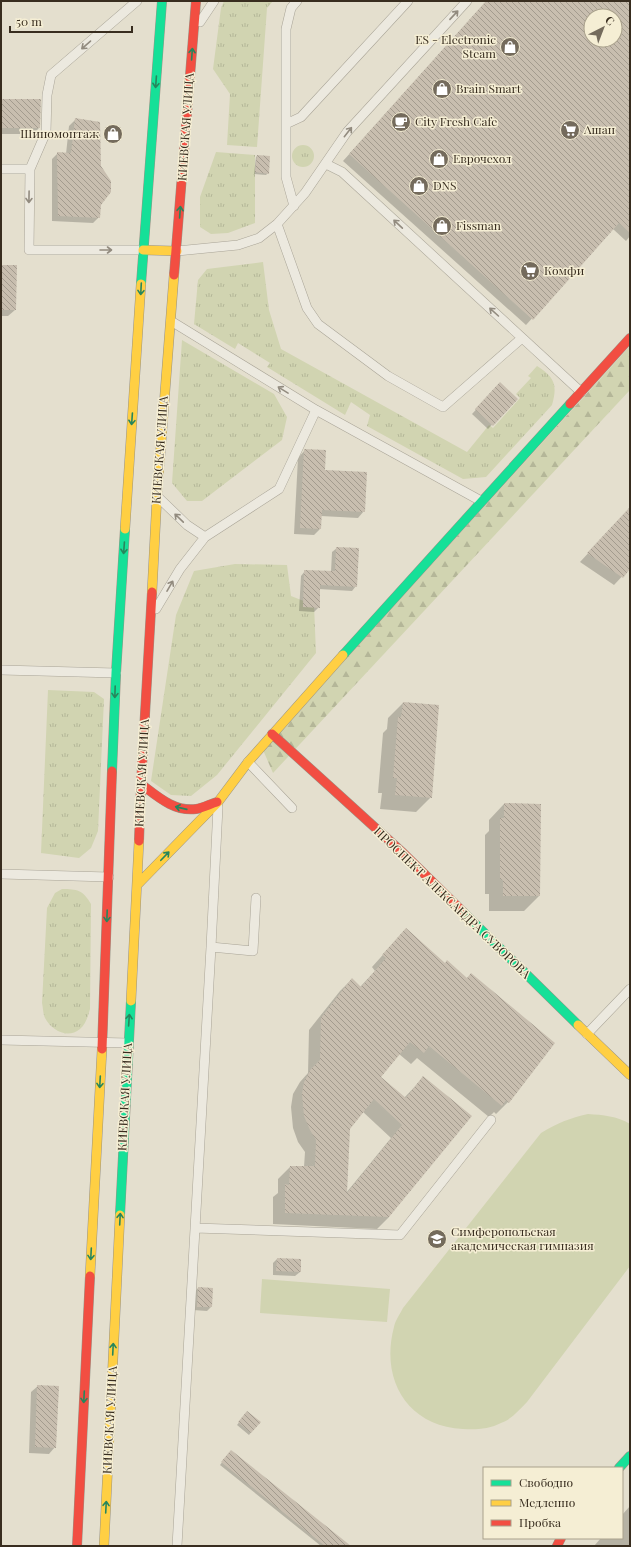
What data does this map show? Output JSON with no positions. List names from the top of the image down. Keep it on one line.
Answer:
{"streets":{"main road":["КИЕВСКАЯ УЛИЦА","ПРОСПЕКТ АЛЕКСАНДРА СУВОРОВА"]},"places":{"shop":["ES - Electronic Steam","Brain Smart","Шиномонтаж","Еврочехол","DNS","Fissman"],"cafe":["City Fresh Cafe"],"supermarket":["Ашан","Комфи"],"school or university":["Симферопольская академическая гимназия"]},"legend":["Свободно","Медленно","Пробка"],"scale_bar":"50 m","north":"top right"}
